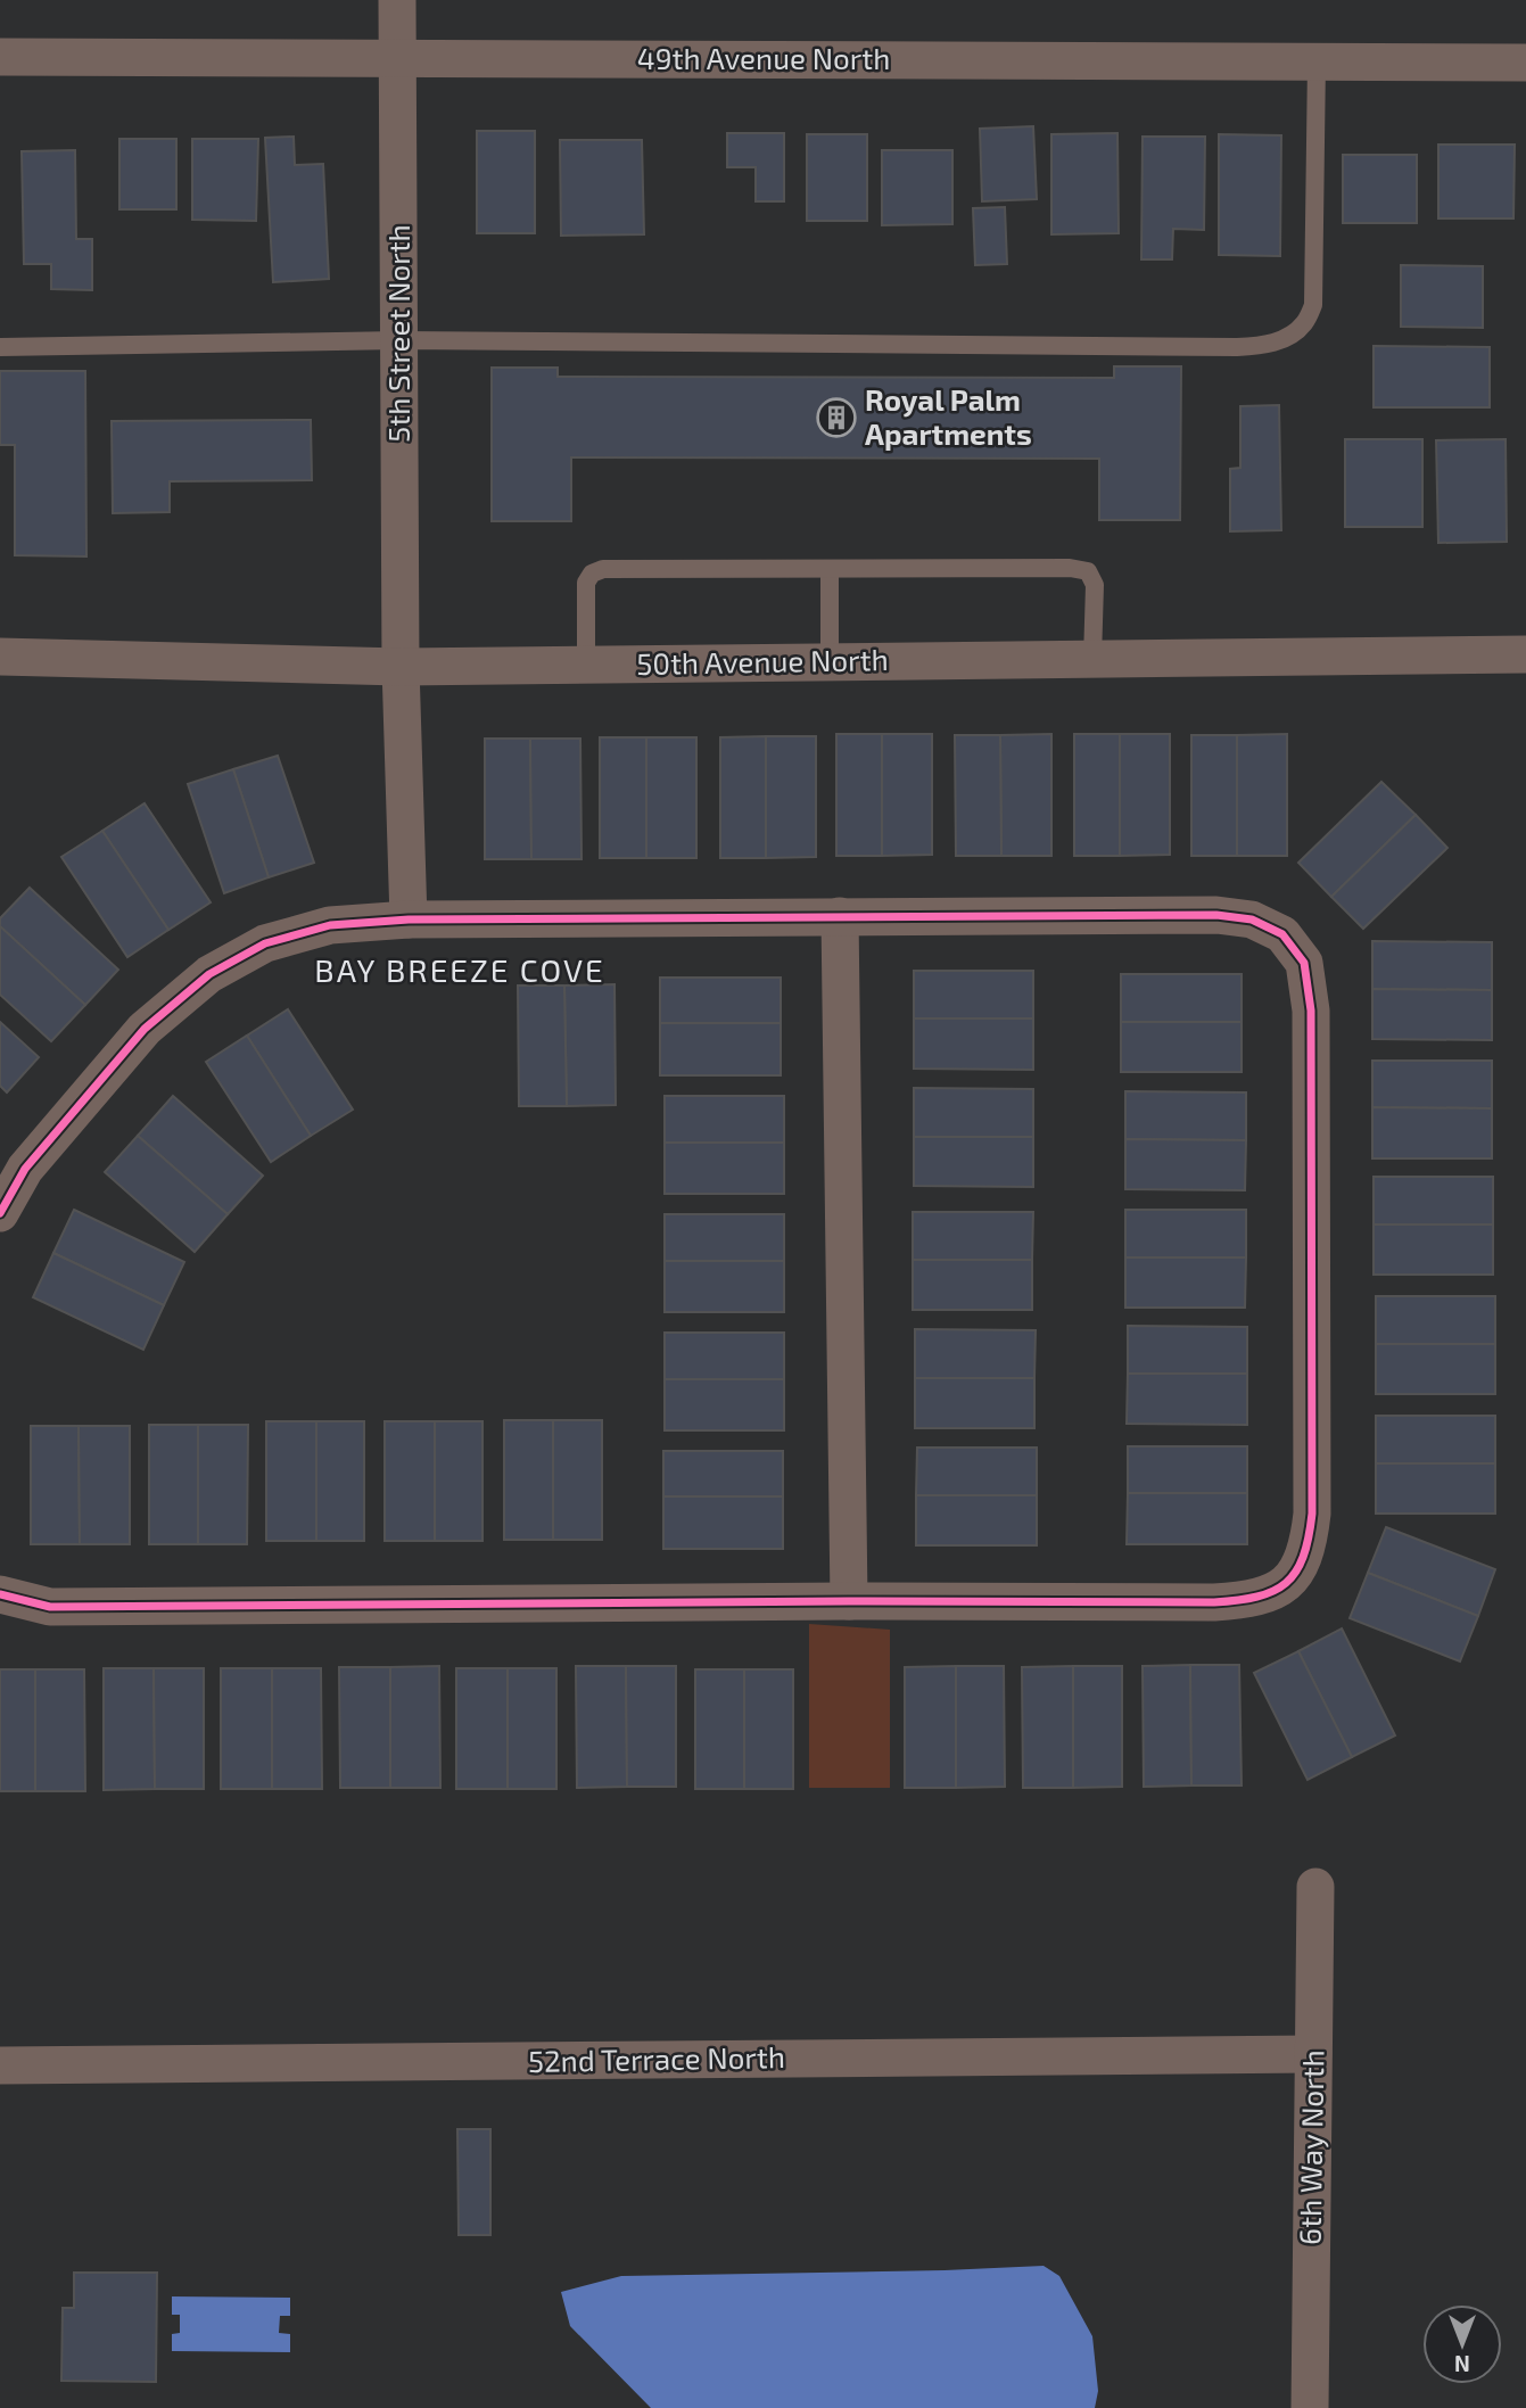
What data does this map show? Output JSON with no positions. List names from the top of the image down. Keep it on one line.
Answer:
{"streets":{"street":["49th Avenue North","5th Street North","50th Avenue North","52nd Terrace North","6th Way North"]},"crossings":[["49th Avenue North","5th Street North"],["5th Street North","50th Avenue North"],["52nd Terrace North","6th Way North"]],"districts":["BAY BREEZE COVE"],"places":{"building":["Royal Palm Apartments"]},"north":"bottom"}
